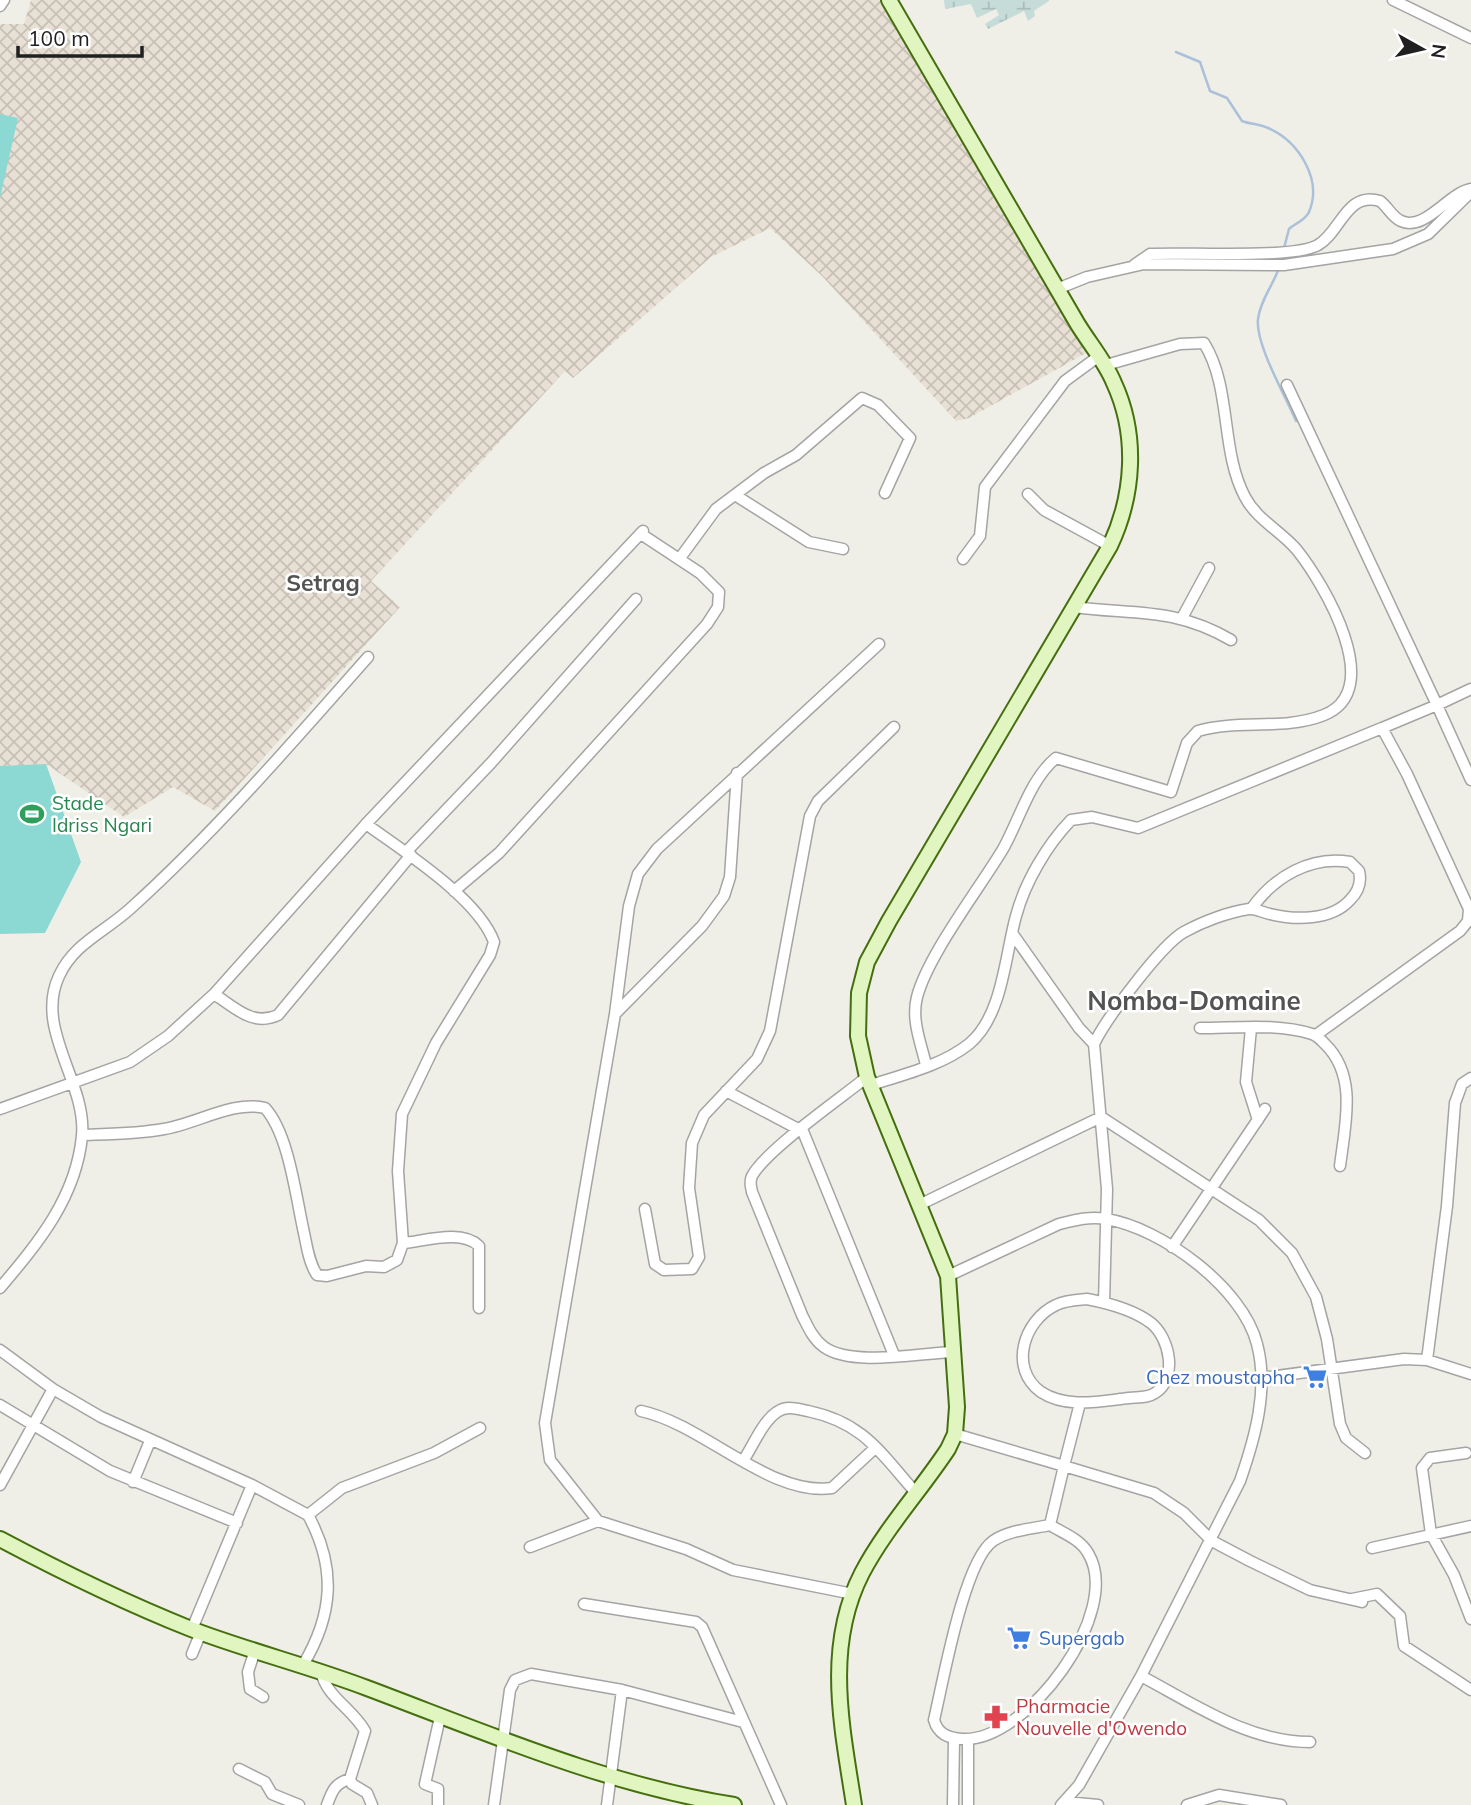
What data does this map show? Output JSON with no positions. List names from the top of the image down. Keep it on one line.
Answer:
{"districts":["Setrag","Nomba-Domaine"],"places":{"sports":["Stade Idriss Ngari"],"supermarket":["Chez moustapha","Supergab"],"pharmacy":["Pharmacie Nouvelle d'Owendo"]},"scale_bar":"100 m","north":"right"}
